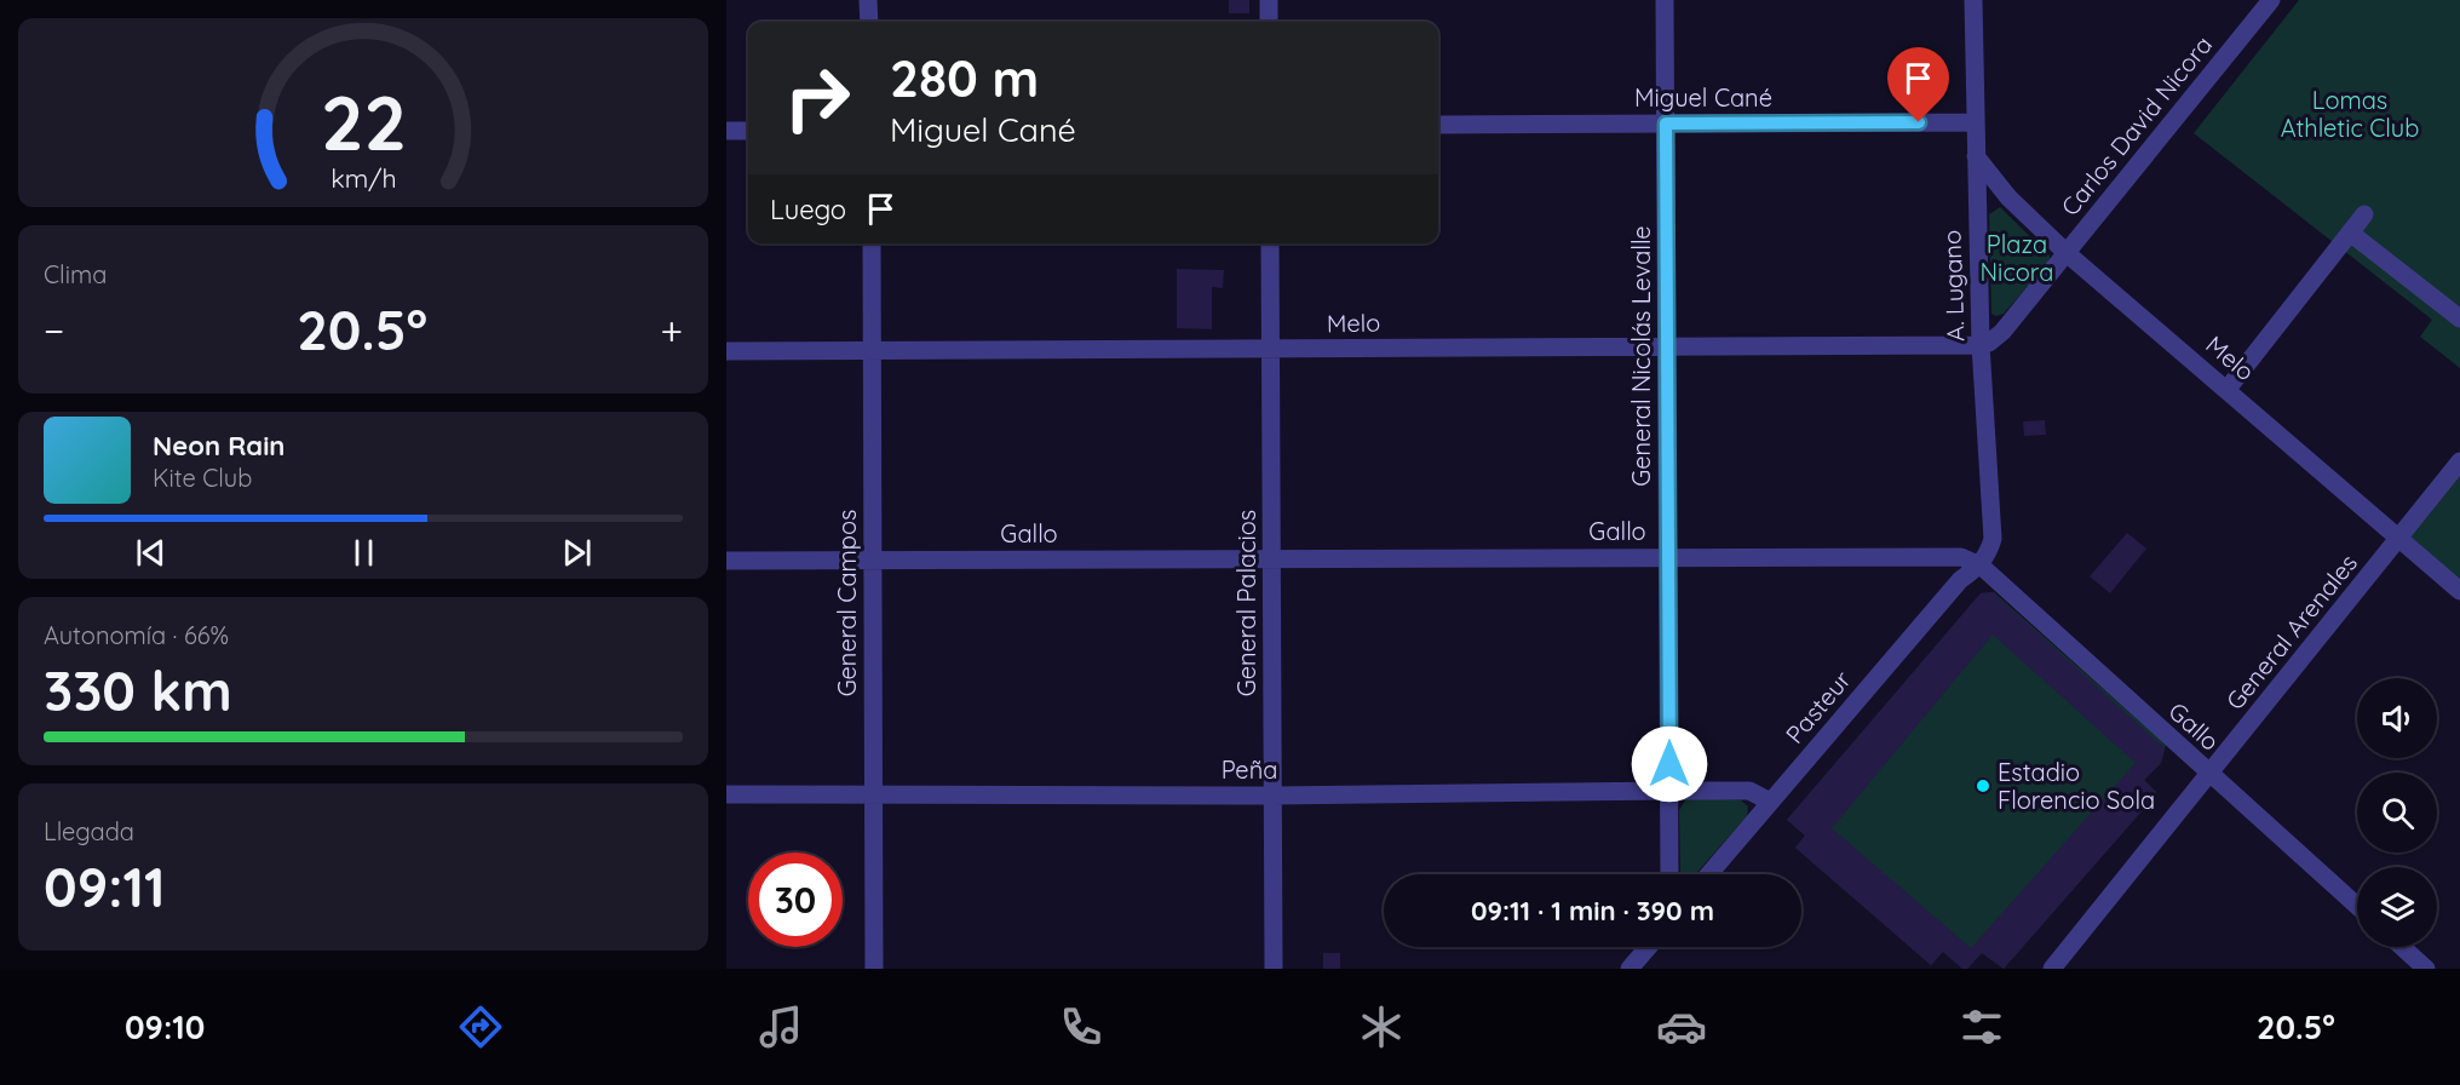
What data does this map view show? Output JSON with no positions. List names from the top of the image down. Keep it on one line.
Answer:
{"streets":{"street":["Miguel Cané","Carlos David Nicora","A. Lugano","Melo","General Nicolás Levalle","Gallo","General Campos","General Palacios","General Arenales","Pasteur","Peña"]},"crossings":[["Miguel Cané","A. Lugano"],["Miguel Cané","General Nicolás Levalle"],["Carlos David Nicora","A. Lugano"],["Carlos David Nicora","Melo"],["A. Lugano","Melo"],["A. Lugano","Gallo"],["A. Lugano","Pasteur"],["Melo","General Nicolás Levalle"],["Melo","General Campos"],["Melo","General Palacios"],["Melo","General Arenales"],["General Nicolás Levalle","Gallo"],["General Nicolás Levalle","Peña"],["Gallo","General Campos"],["Gallo","General Palacios"],["Gallo","General Arenales"],["Gallo","Pasteur"],["General Campos","Peña"],["General Palacios","Peña"],["Pasteur","Peña"]],"parks":["Lomas Athletic Club","Plaza Nicora"],"places":["Estadio Florencio Sola"],"page":{"turn":["280 m","Miguel Cané"],"then":"Luego","tile":["Clima",["Autonomía · 66%","330 km"],["Llegada","09:11"]],"heat":["−","20.5°","+"],"song":["Neon Rain","Kite Club"],"limit":"30","trip":"09:11 · 1 min · 390 m","tabs":["09:10","20.5°"],"gauge":["22","km/h"]}}
